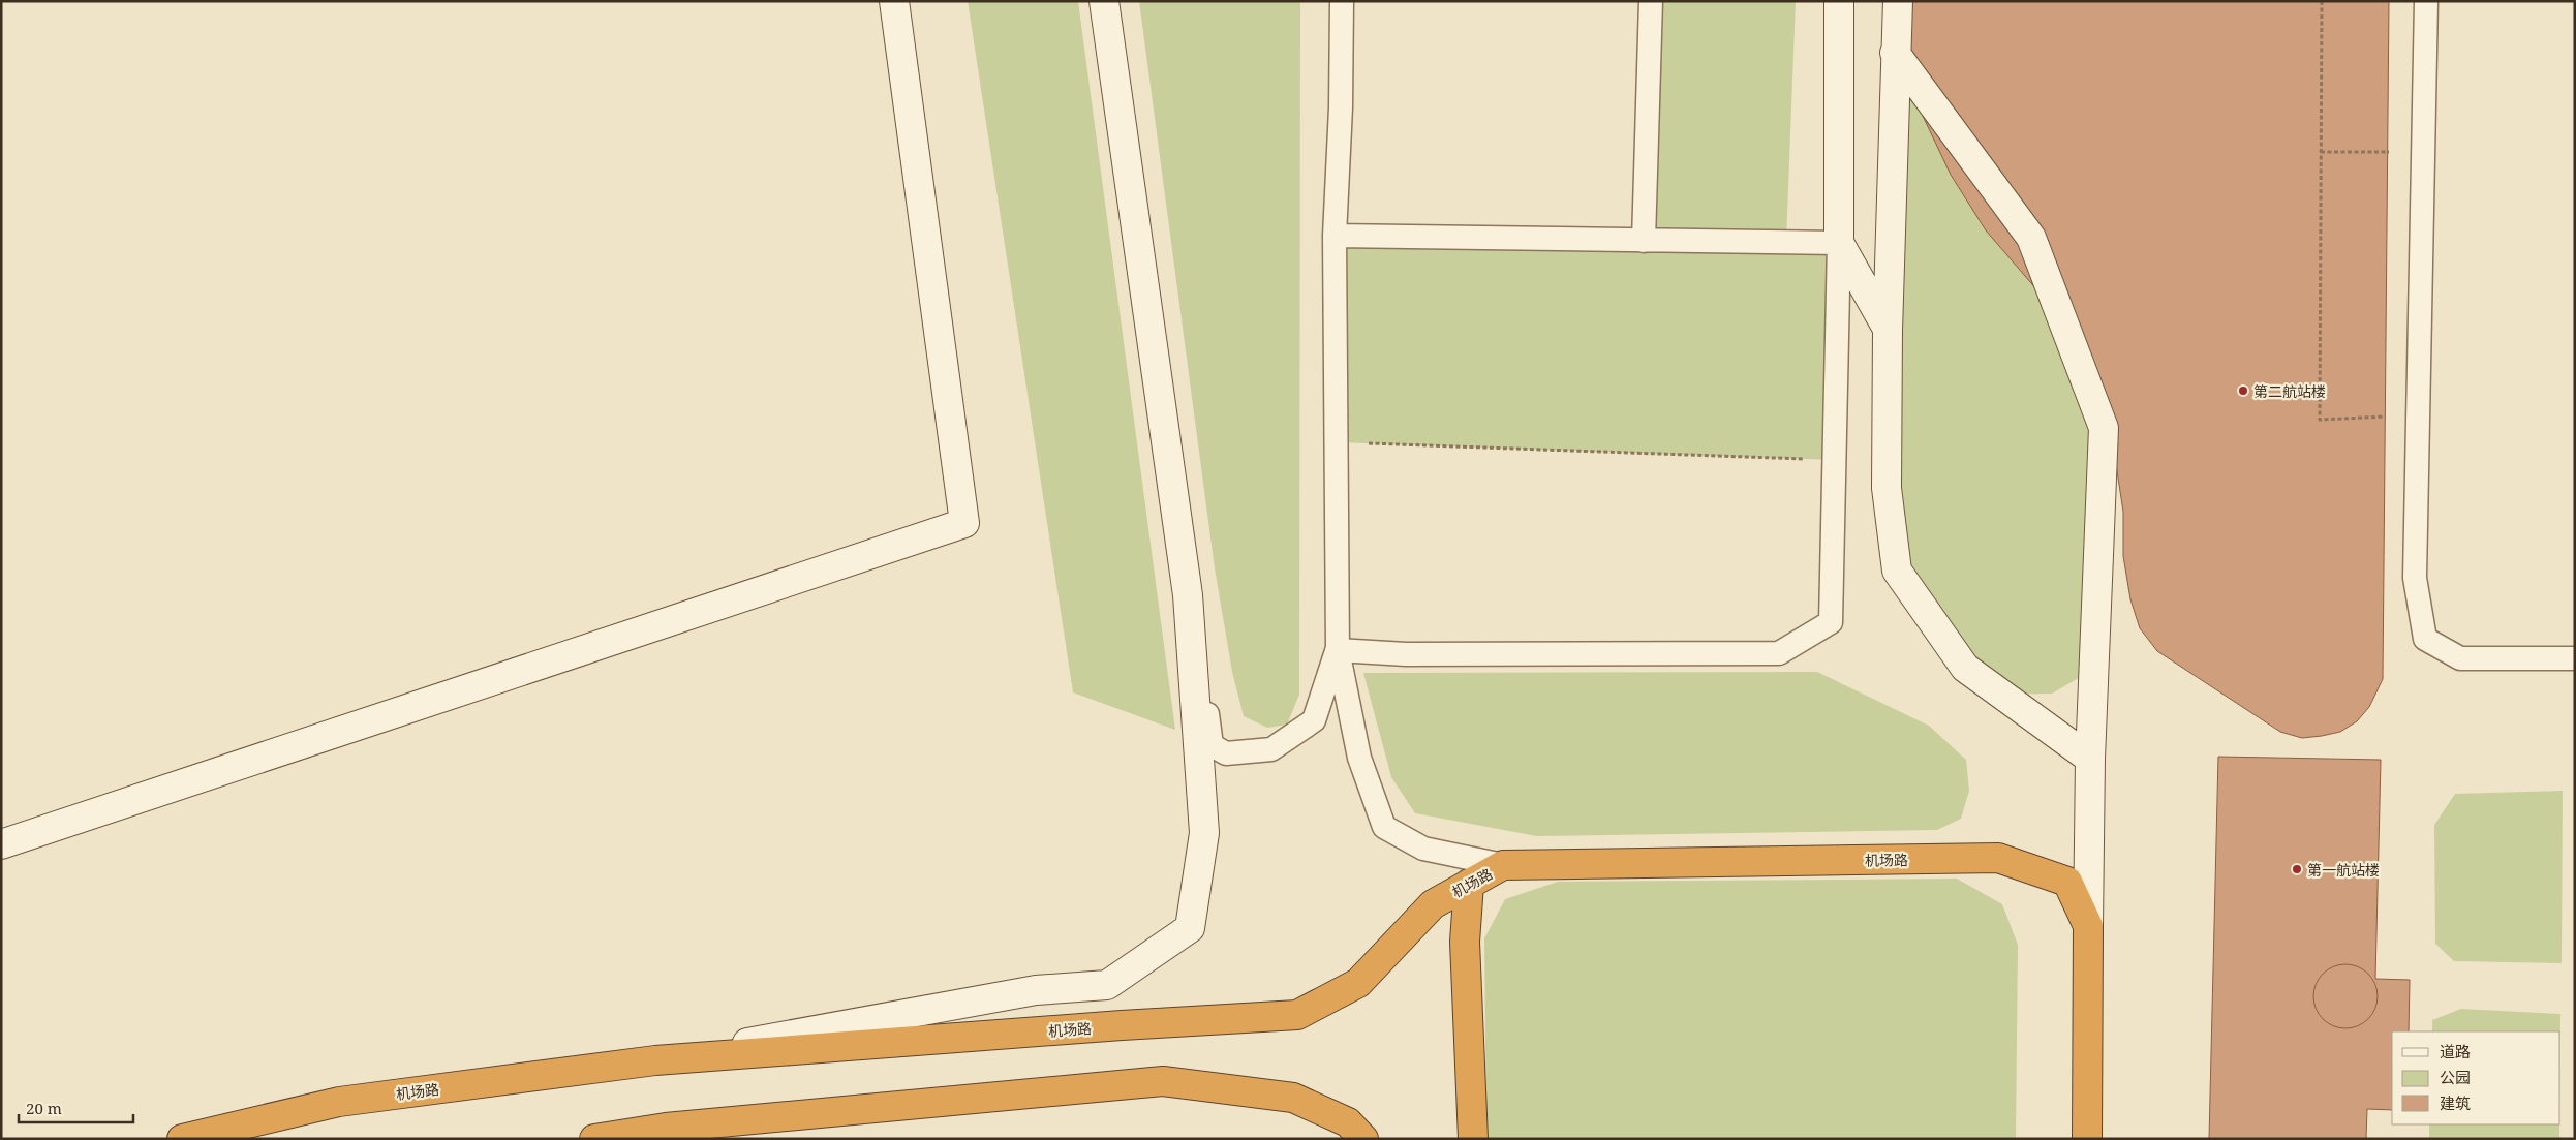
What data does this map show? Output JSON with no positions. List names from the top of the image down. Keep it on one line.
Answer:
{"streets":{"highway":["机场路"]},"places":["第二航站楼","第一航站楼"],"legend":["道路","公园","建筑"],"scale_bar":"20 m"}
